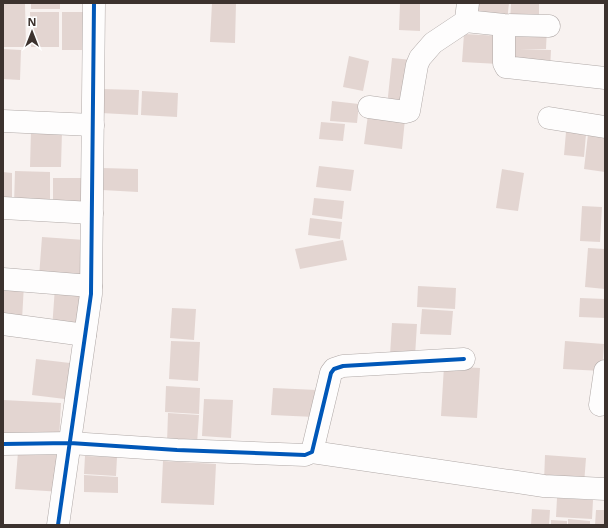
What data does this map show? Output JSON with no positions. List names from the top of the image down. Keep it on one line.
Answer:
{"north":"top"}
